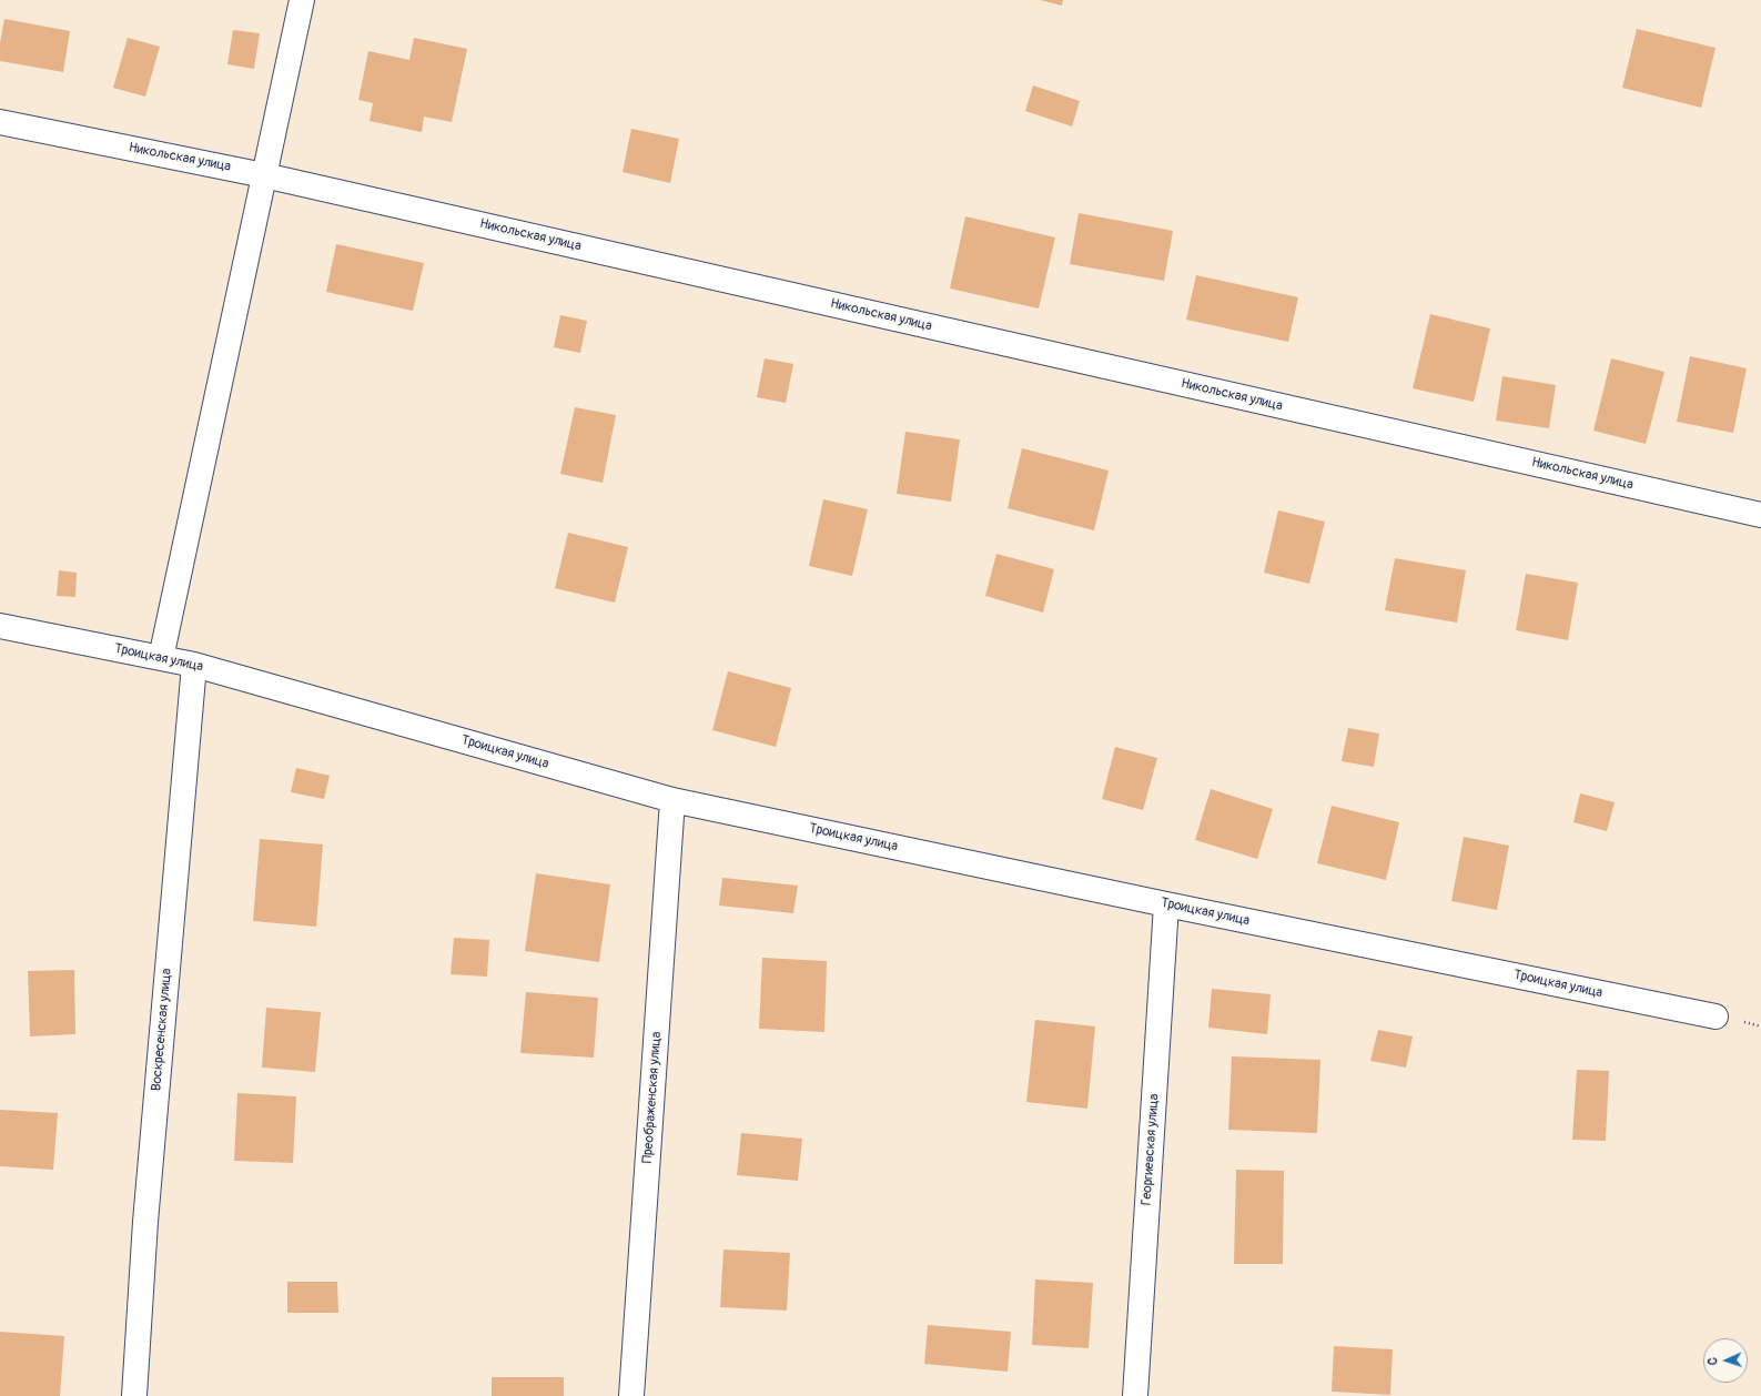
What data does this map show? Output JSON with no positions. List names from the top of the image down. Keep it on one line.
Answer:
{"streets":{"street":["Никольская улица","Троицкая улица","Воскресенская улица","Преображенская улица","Георгиевская улица"]},"crossings":[["Троицкая улица","Воскресенская улица"],["Троицкая улица","Преображенская улица"],["Троицкая улица","Георгиевская улица"]],"north":"left"}
